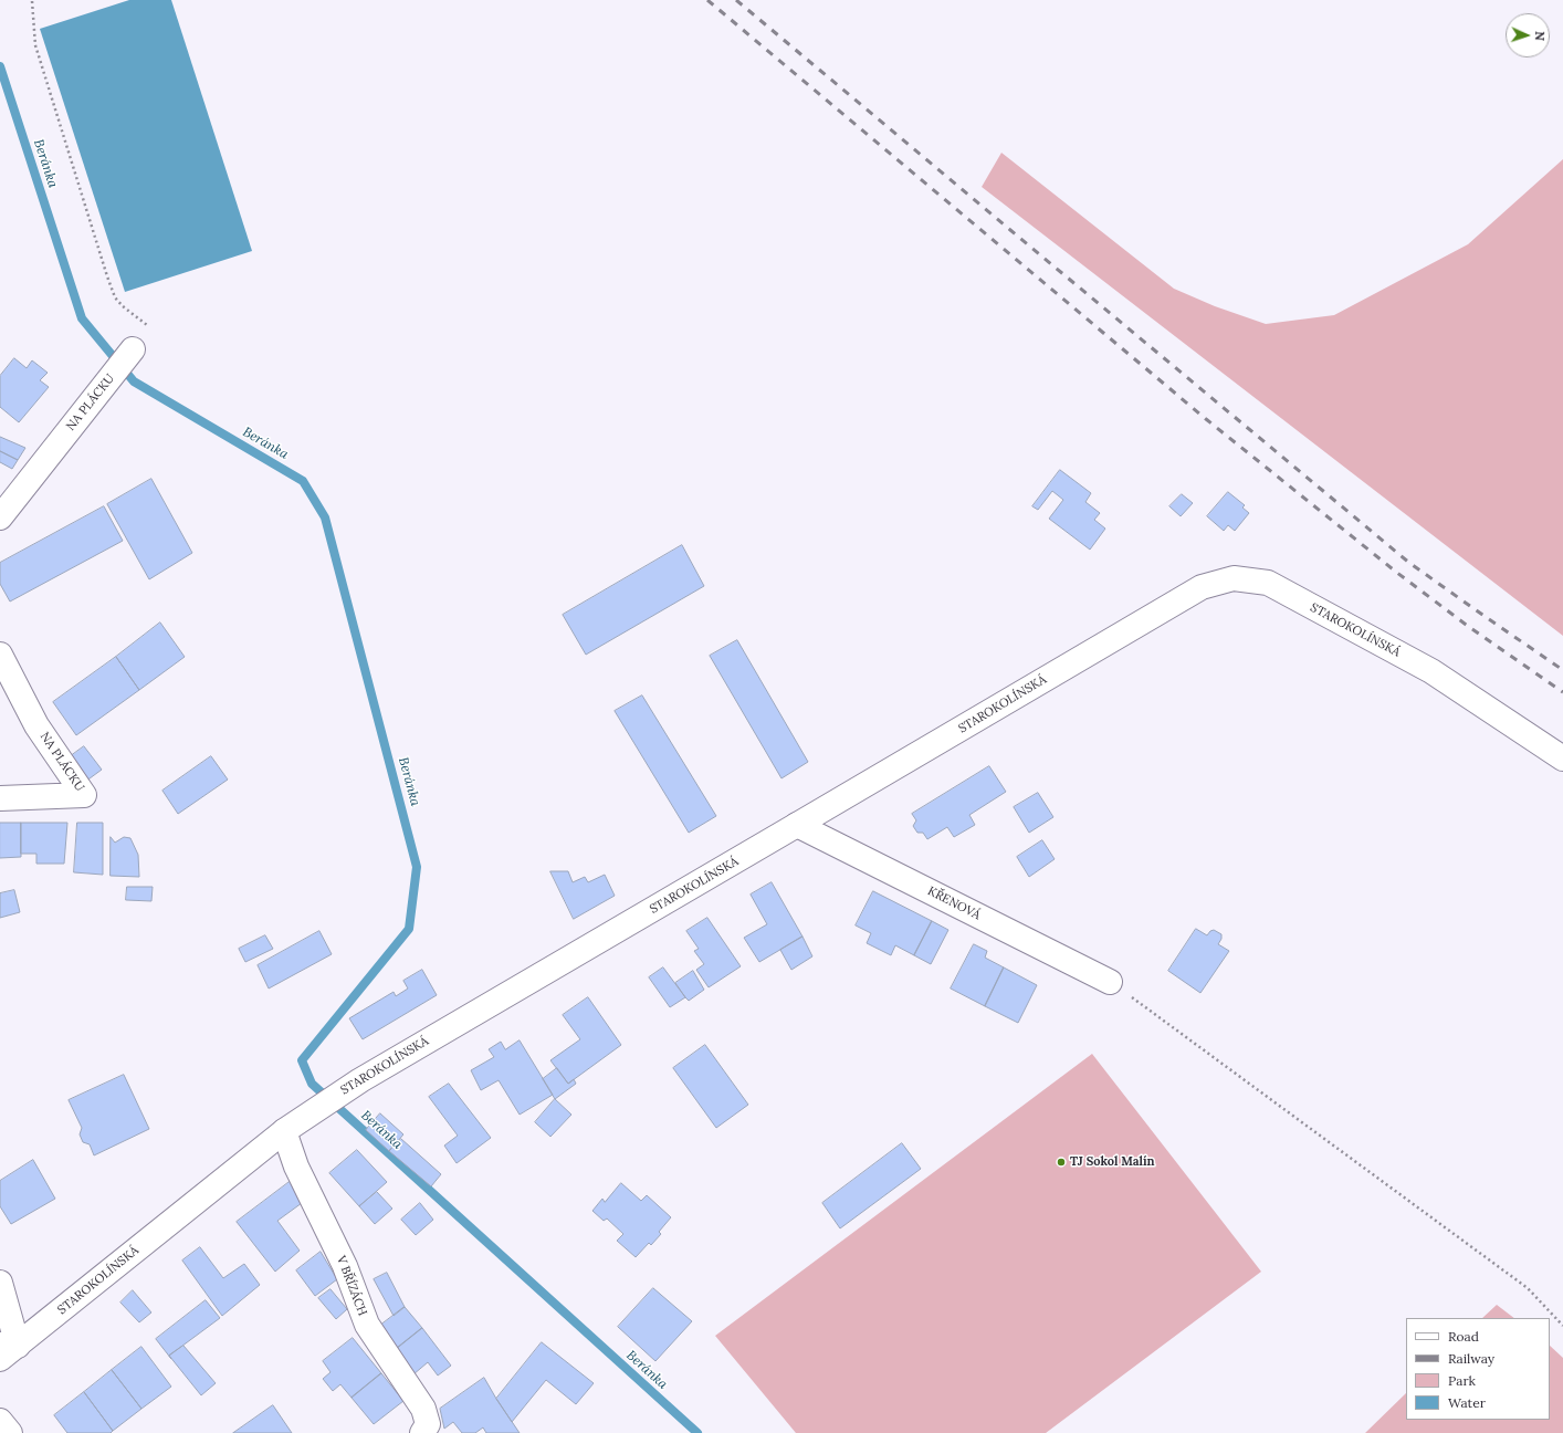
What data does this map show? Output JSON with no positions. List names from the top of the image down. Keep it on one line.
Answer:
{"streets":{"street":["NA PLÁCKU","STAROKOLÍNSKÁ","KŘENOVÁ","V BŘÍZÁCH"]},"crossings":[["STAROKOLÍNSKÁ","KŘENOVÁ"],["STAROKOLÍNSKÁ","V BŘÍZÁCH"]],"water":["Beránka"],"places":["TJ Sokol Malín"],"legend":["Road","Railway","Park","Water"],"north":"right"}
